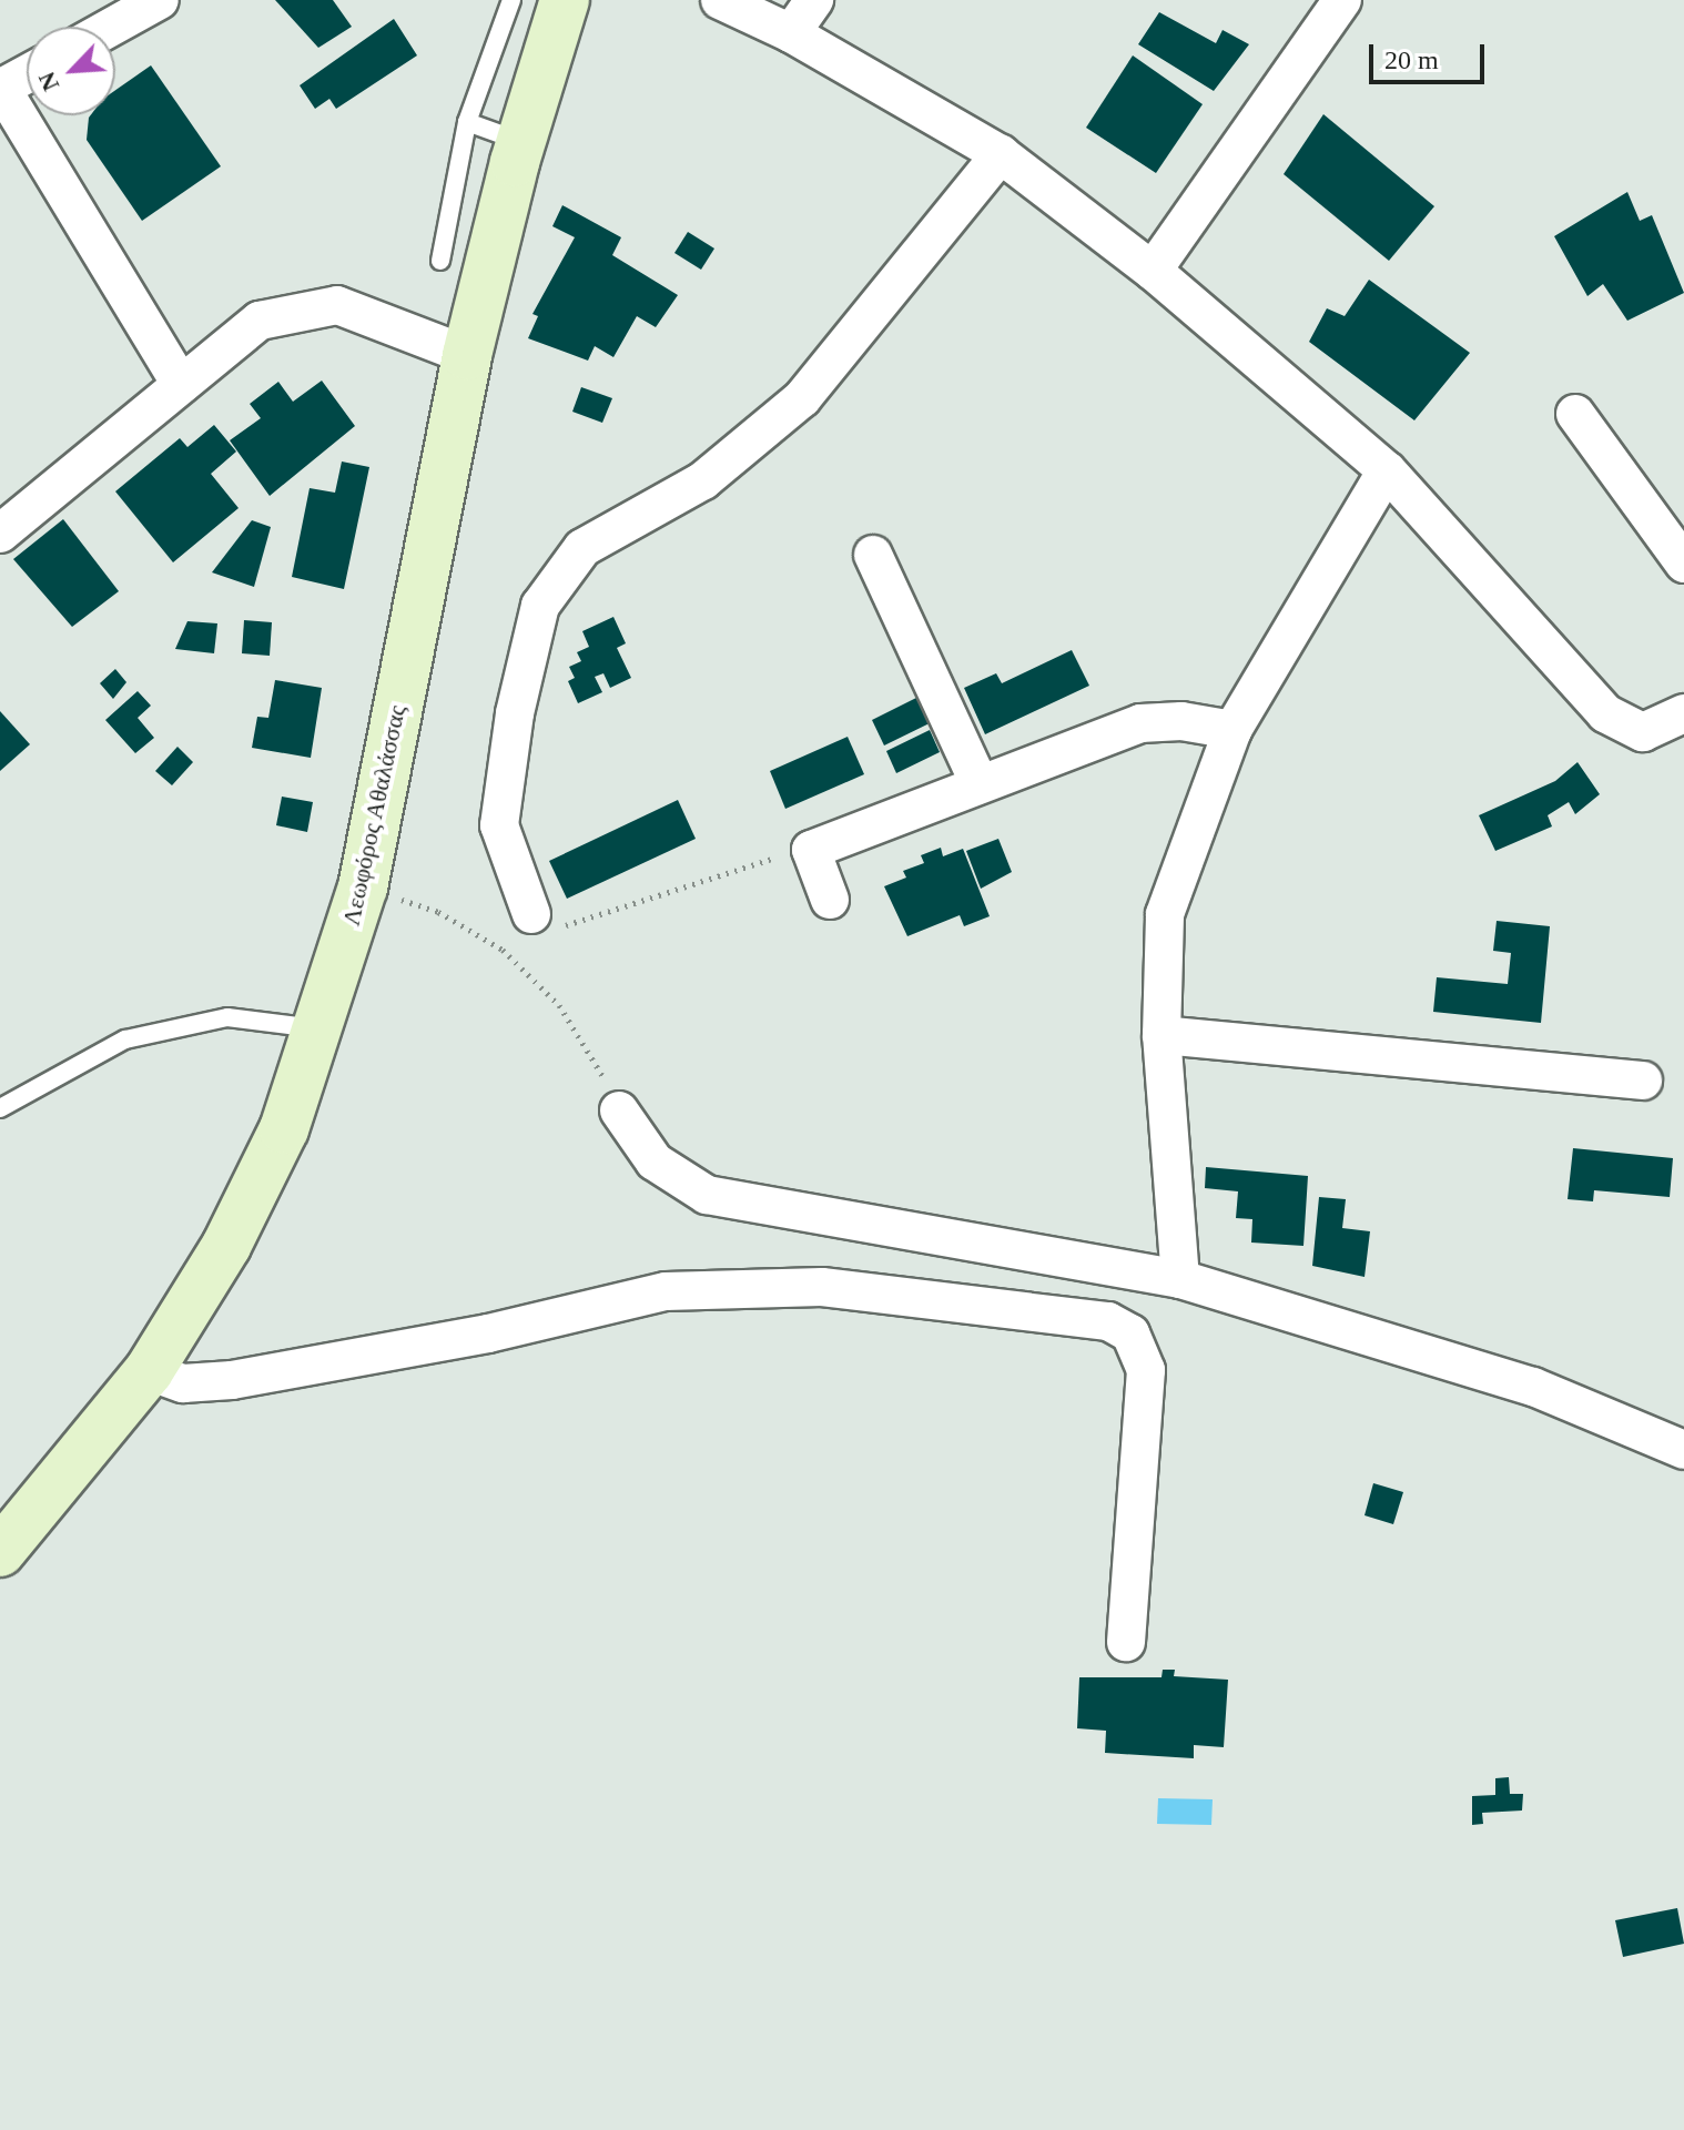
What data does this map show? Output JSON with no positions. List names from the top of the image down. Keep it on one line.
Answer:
{"streets":{"main road":["Λεωφόρος Αθαλάσσας"]},"scale_bar":"20 m","north":"bottom left"}
